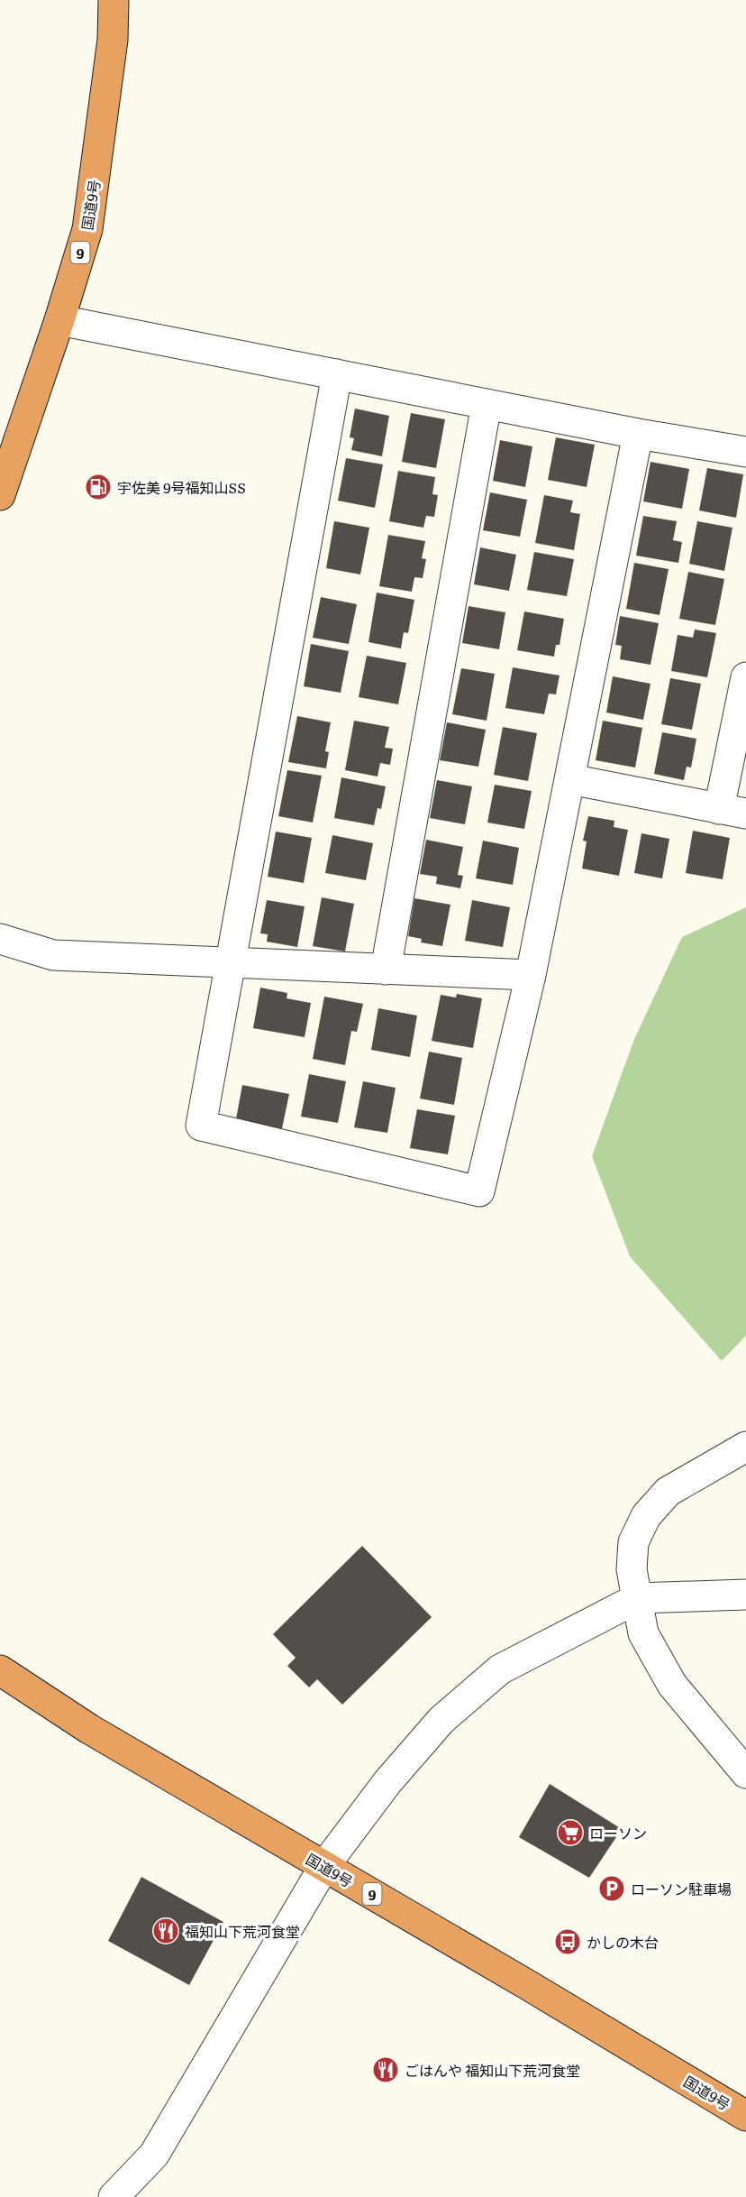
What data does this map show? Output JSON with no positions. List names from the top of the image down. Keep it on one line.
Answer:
{"streets":{"highway":["国道9号","9"]},"places":{"fuel station":["宇佐美 9号福知山SS"],"supermarket":["ローソン"],"parking":["ローソン駐車場"],"restaurant":["福知山下荒河食堂","ごはんや 福知山下荒河食堂"],"bus stop":["かしの木台"]}}
